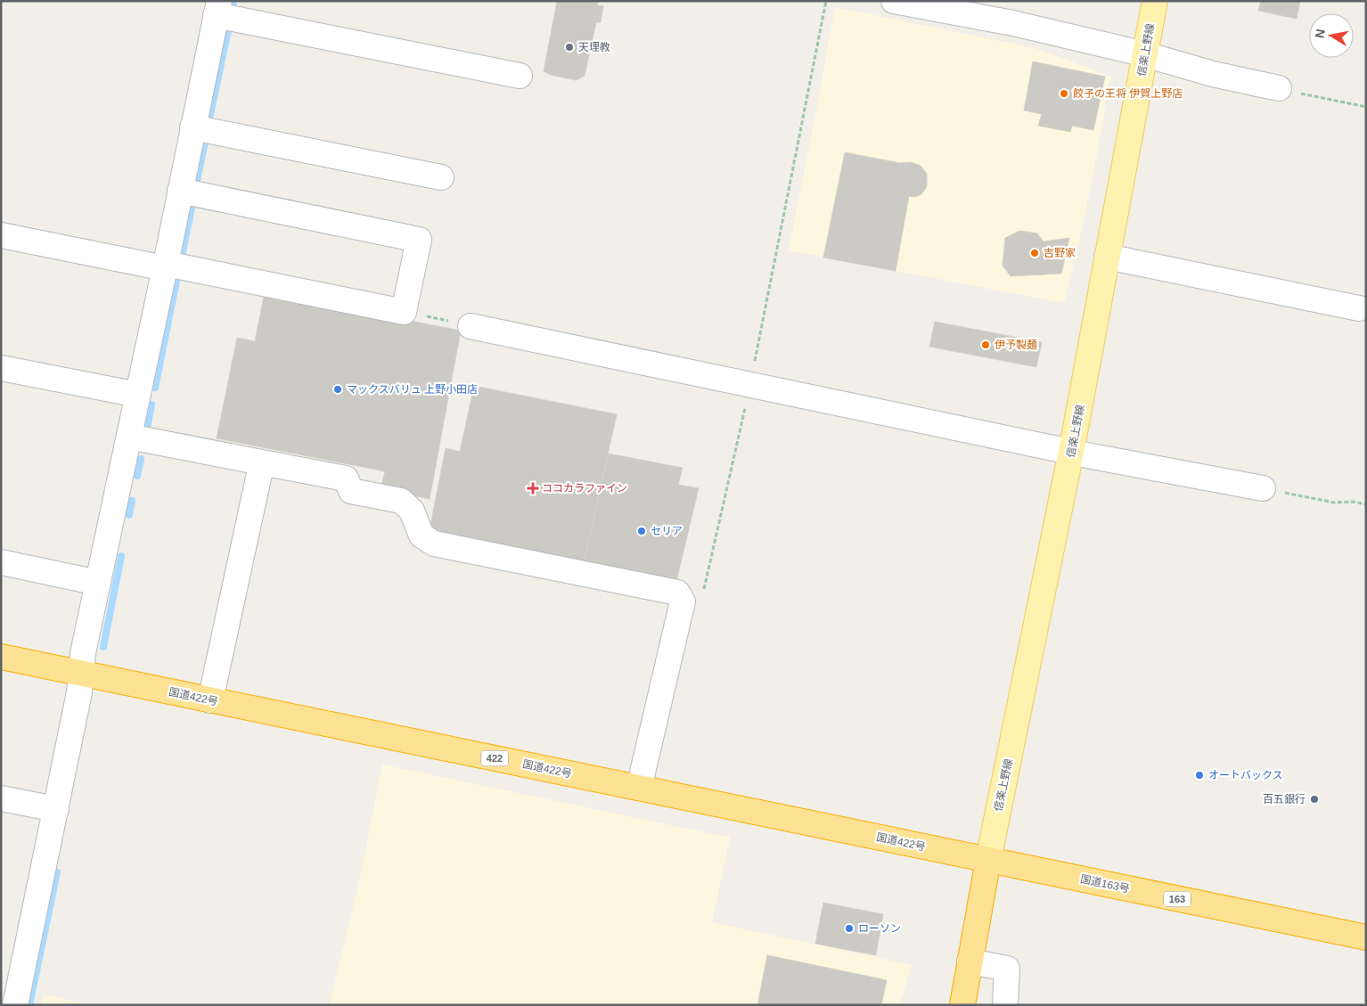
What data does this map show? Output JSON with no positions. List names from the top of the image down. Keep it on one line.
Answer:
{"streets":{"highway":["国道422号","422","国道163号","163"],"main road":["信楽上野線"]},"crossings":[["信楽上野線","国道422号"],["信楽上野線","国道163号"],["国道422号","国道163号"]],"places":{"other":["天理教","餃子の王将 伊賀上野店","吉野家","伊予製麺","マックスバリュ 上野小田店","セリア","オートバックス","百五銀行","ローソン"],"health":["ココカラファイン"]},"north":"left"}
